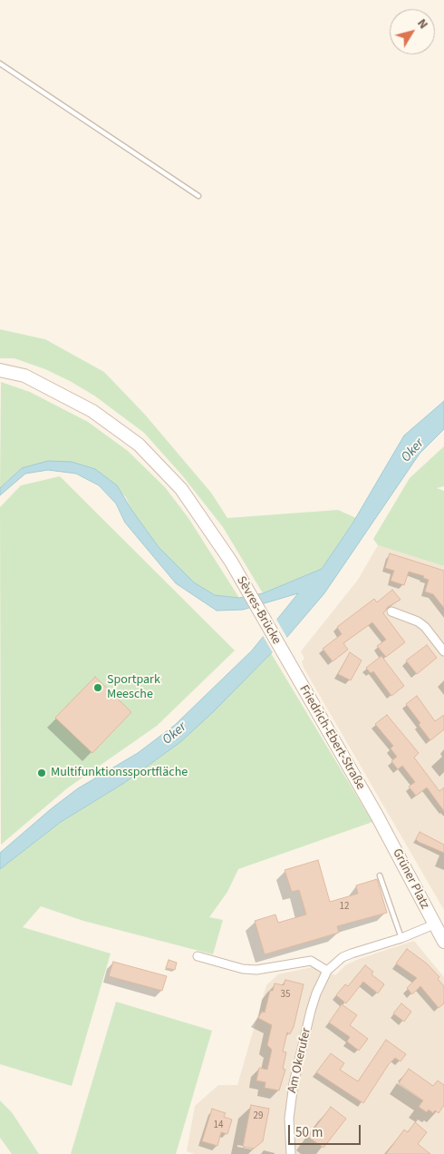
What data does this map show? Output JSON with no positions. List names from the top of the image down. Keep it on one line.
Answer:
{"streets":{"main road":["Sèvres-Brücke","Friedrich-Ebert-Straße","Grüner Platz"],"street":["Am Okerufer"]},"crossings":[["Sèvres-Brücke","Friedrich-Ebert-Straße"],["Friedrich-Ebert-Straße","Grüner Platz"],["Grüner Platz","Am Okerufer"]],"water":["Oker"],"places":["Sportpark Meesche","Multifunktionssportfläche"],"house_numbers":["12","35","29","14"],"scale_bar":"50 m","north":"top right"}
